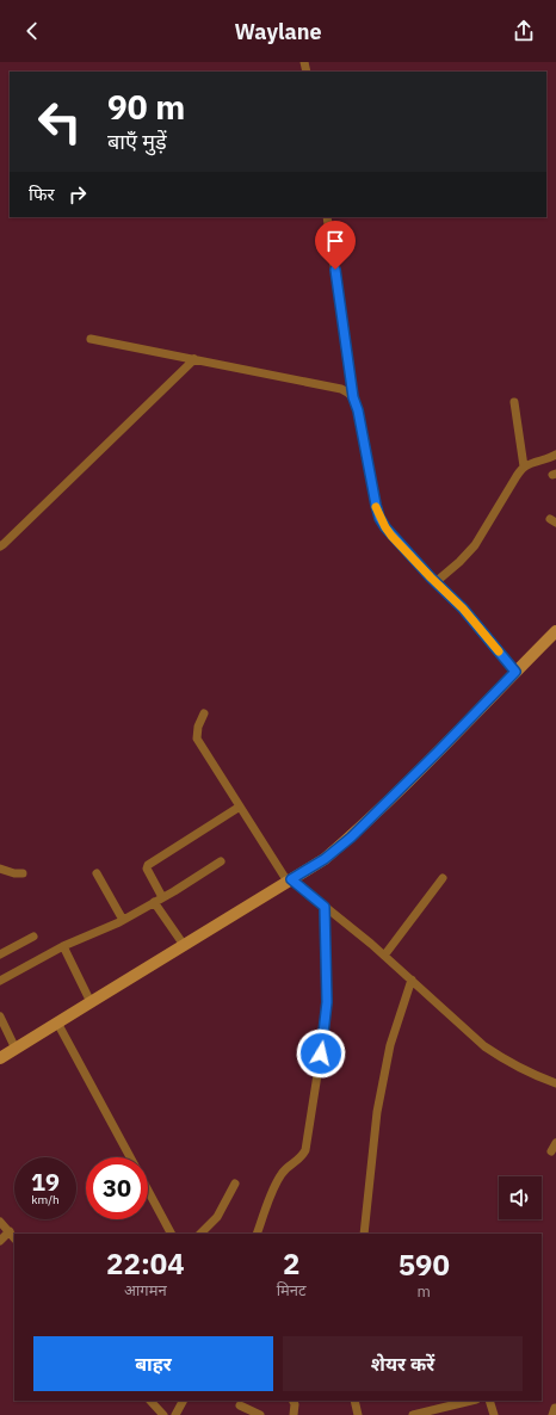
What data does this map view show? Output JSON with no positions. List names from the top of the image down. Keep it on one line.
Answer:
{"page":{"header":"Waylane","turn":["90 m","बाएँ मुड़ें"],"then":"फिर","speed":"19 km/h","limit":"30","eta":["22:04","आगमन","2","मिनट","590","m"],"buttons":["बाहर","शेयर करें"]}}
